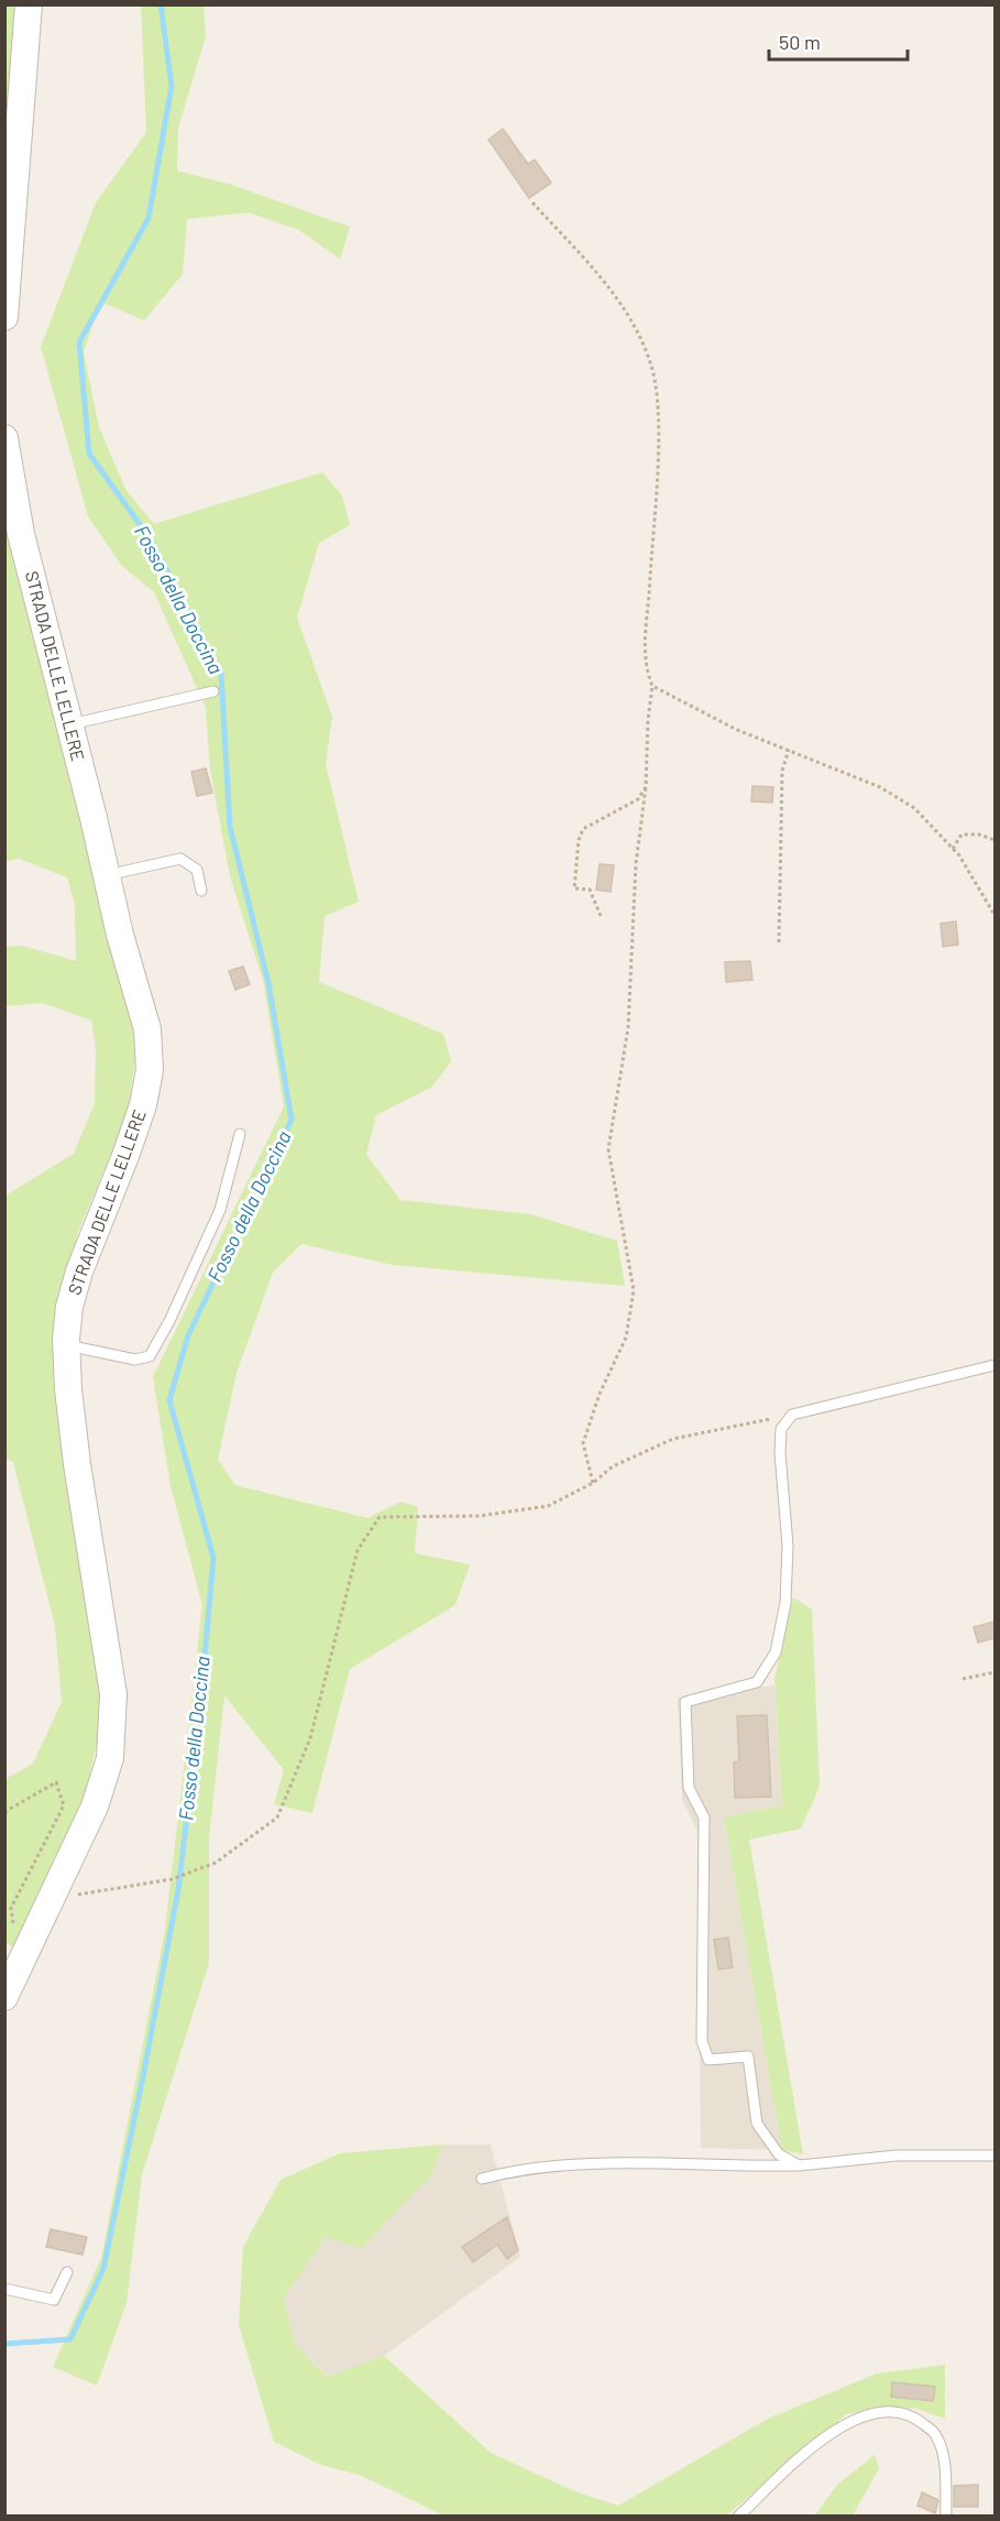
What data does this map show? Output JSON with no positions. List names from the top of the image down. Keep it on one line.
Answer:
{"streets":{"street":["STRADA DELLE LELLERE"]},"water":["Fosso della Doccina"],"scale_bar":"50 m"}
